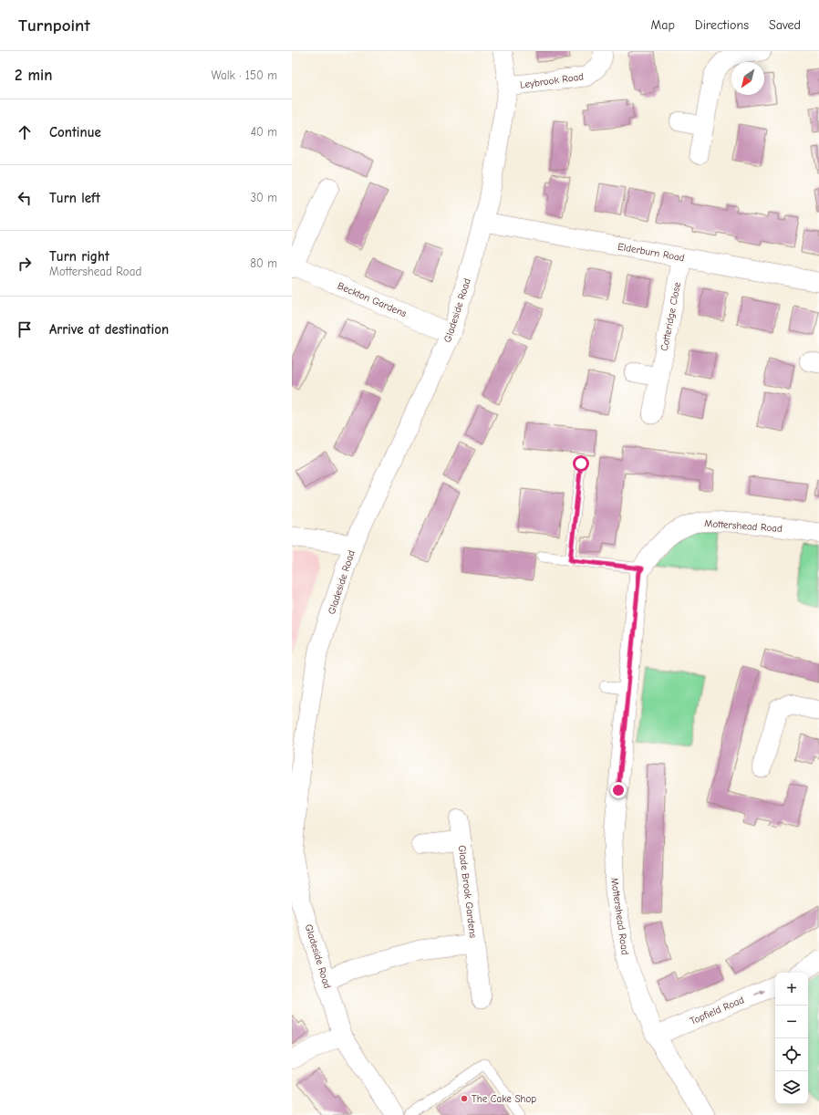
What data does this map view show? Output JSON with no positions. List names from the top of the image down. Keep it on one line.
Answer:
{"streets":{"street":["Leybrook Road","Elderburn Road","Beckton Gardens","Gladeside Road","Cotteridge Close","Mottershead Road","Glade Brook Gardens","Topfield Road"]},"crossings":[["Leybrook Road","Gladeside Road"],["Elderburn Road","Gladeside Road"],["Elderburn Road","Cotteridge Close"],["Beckton Gardens","Gladeside Road"],["Gladeside Road","Glade Brook Gardens"],["Mottershead Road","Topfield Road"]],"one_way":["Topfield Road"],"places":["The Cake Shop"],"north":"bottom left","page":{"header":"Turnpoint","nav":["Map","Directions","Saved"],"heading":["2 min","Walk · 150 m"],"list":[["Continue","40 m"],["Turn left","30 m"],["Turn right","Mottershead Road","80 m"],"Arrive at destination"],"map_buttons":["+","−"]}}
